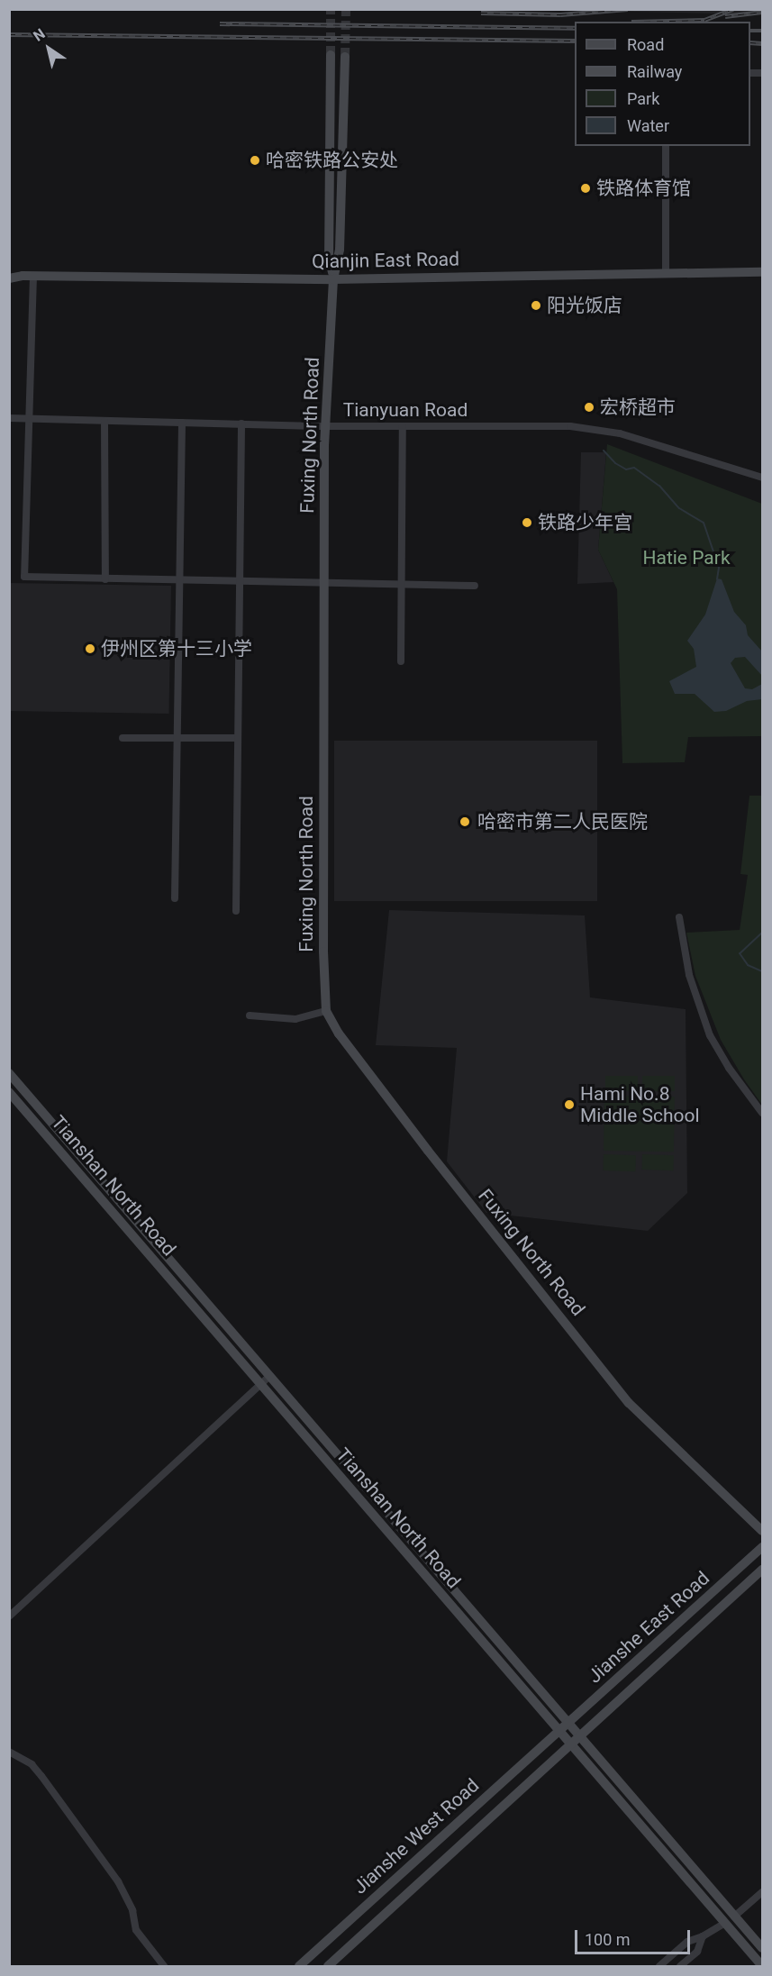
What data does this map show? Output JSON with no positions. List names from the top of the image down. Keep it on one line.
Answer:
{"streets":{"main road":["Qianjin East Road","Fuxing North Road","Tianshan North Road","Jianshe East Road","Jianshe West Road"],"street":["Tianyuan Road"]},"crossings":[["Qianjin East Road","Fuxing North Road"],["Tianyuan Road","Fuxing North Road"],["Tianshan North Road","Jianshe East Road"],["Tianshan North Road","Jianshe West Road"],["Jianshe East Road","Jianshe West Road"]],"parks":["Hatie Park"],"places":["哈密铁路公安处","铁路体育馆","阳光饭店","宏桥超市","铁路少年宫","伊州区第十三小学","哈密市第二人民医院","Hami No.8 Middle School"],"legend":["Road","Railway","Park","Water"],"scale_bar":"100 m","north":"top left"}
